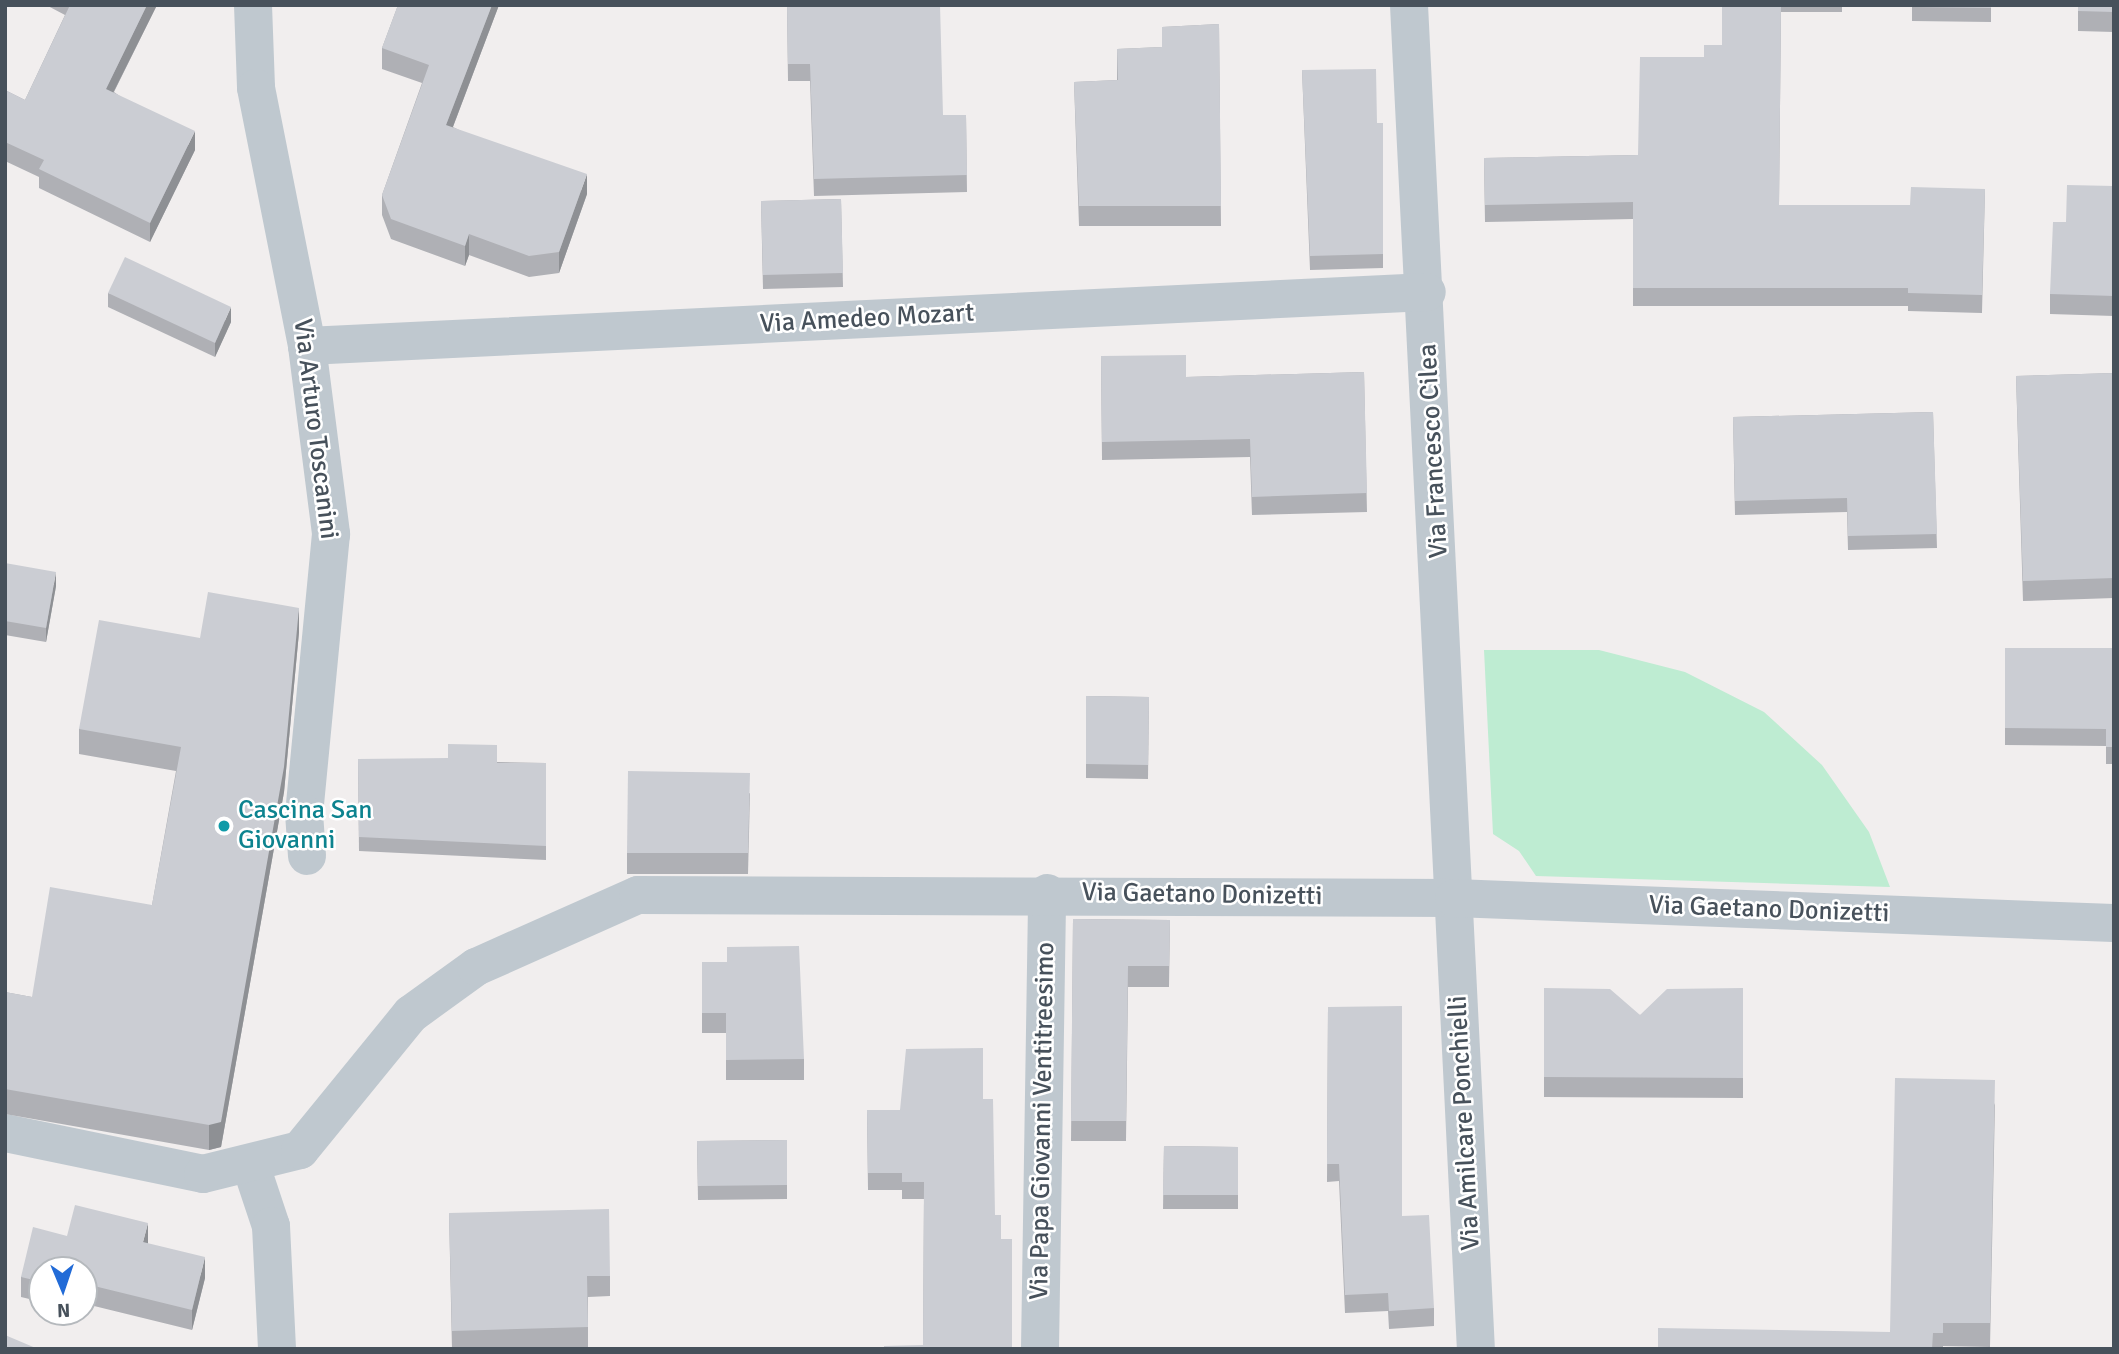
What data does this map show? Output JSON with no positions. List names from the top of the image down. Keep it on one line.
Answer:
{"streets":{"street":["Via Amedeo Mozart","Via Arturo Toscanini","Via Francesco Cilea","Via Gaetano Donizetti","Via Papa Giovanni Ventitreesimo","Via Amilcare Ponchielli"]},"crossings":[["Via Amedeo Mozart","Via Arturo Toscanini"],["Via Amedeo Mozart","Via Francesco Cilea"],["Via Francesco Cilea","Via Gaetano Donizetti"],["Via Francesco Cilea","Via Amilcare Ponchielli"],["Via Gaetano Donizetti","Via Papa Giovanni Ventitreesimo"],["Via Gaetano Donizetti","Via Amilcare Ponchielli"]],"places":["Cascina San Giovanni"],"north":"bottom"}
